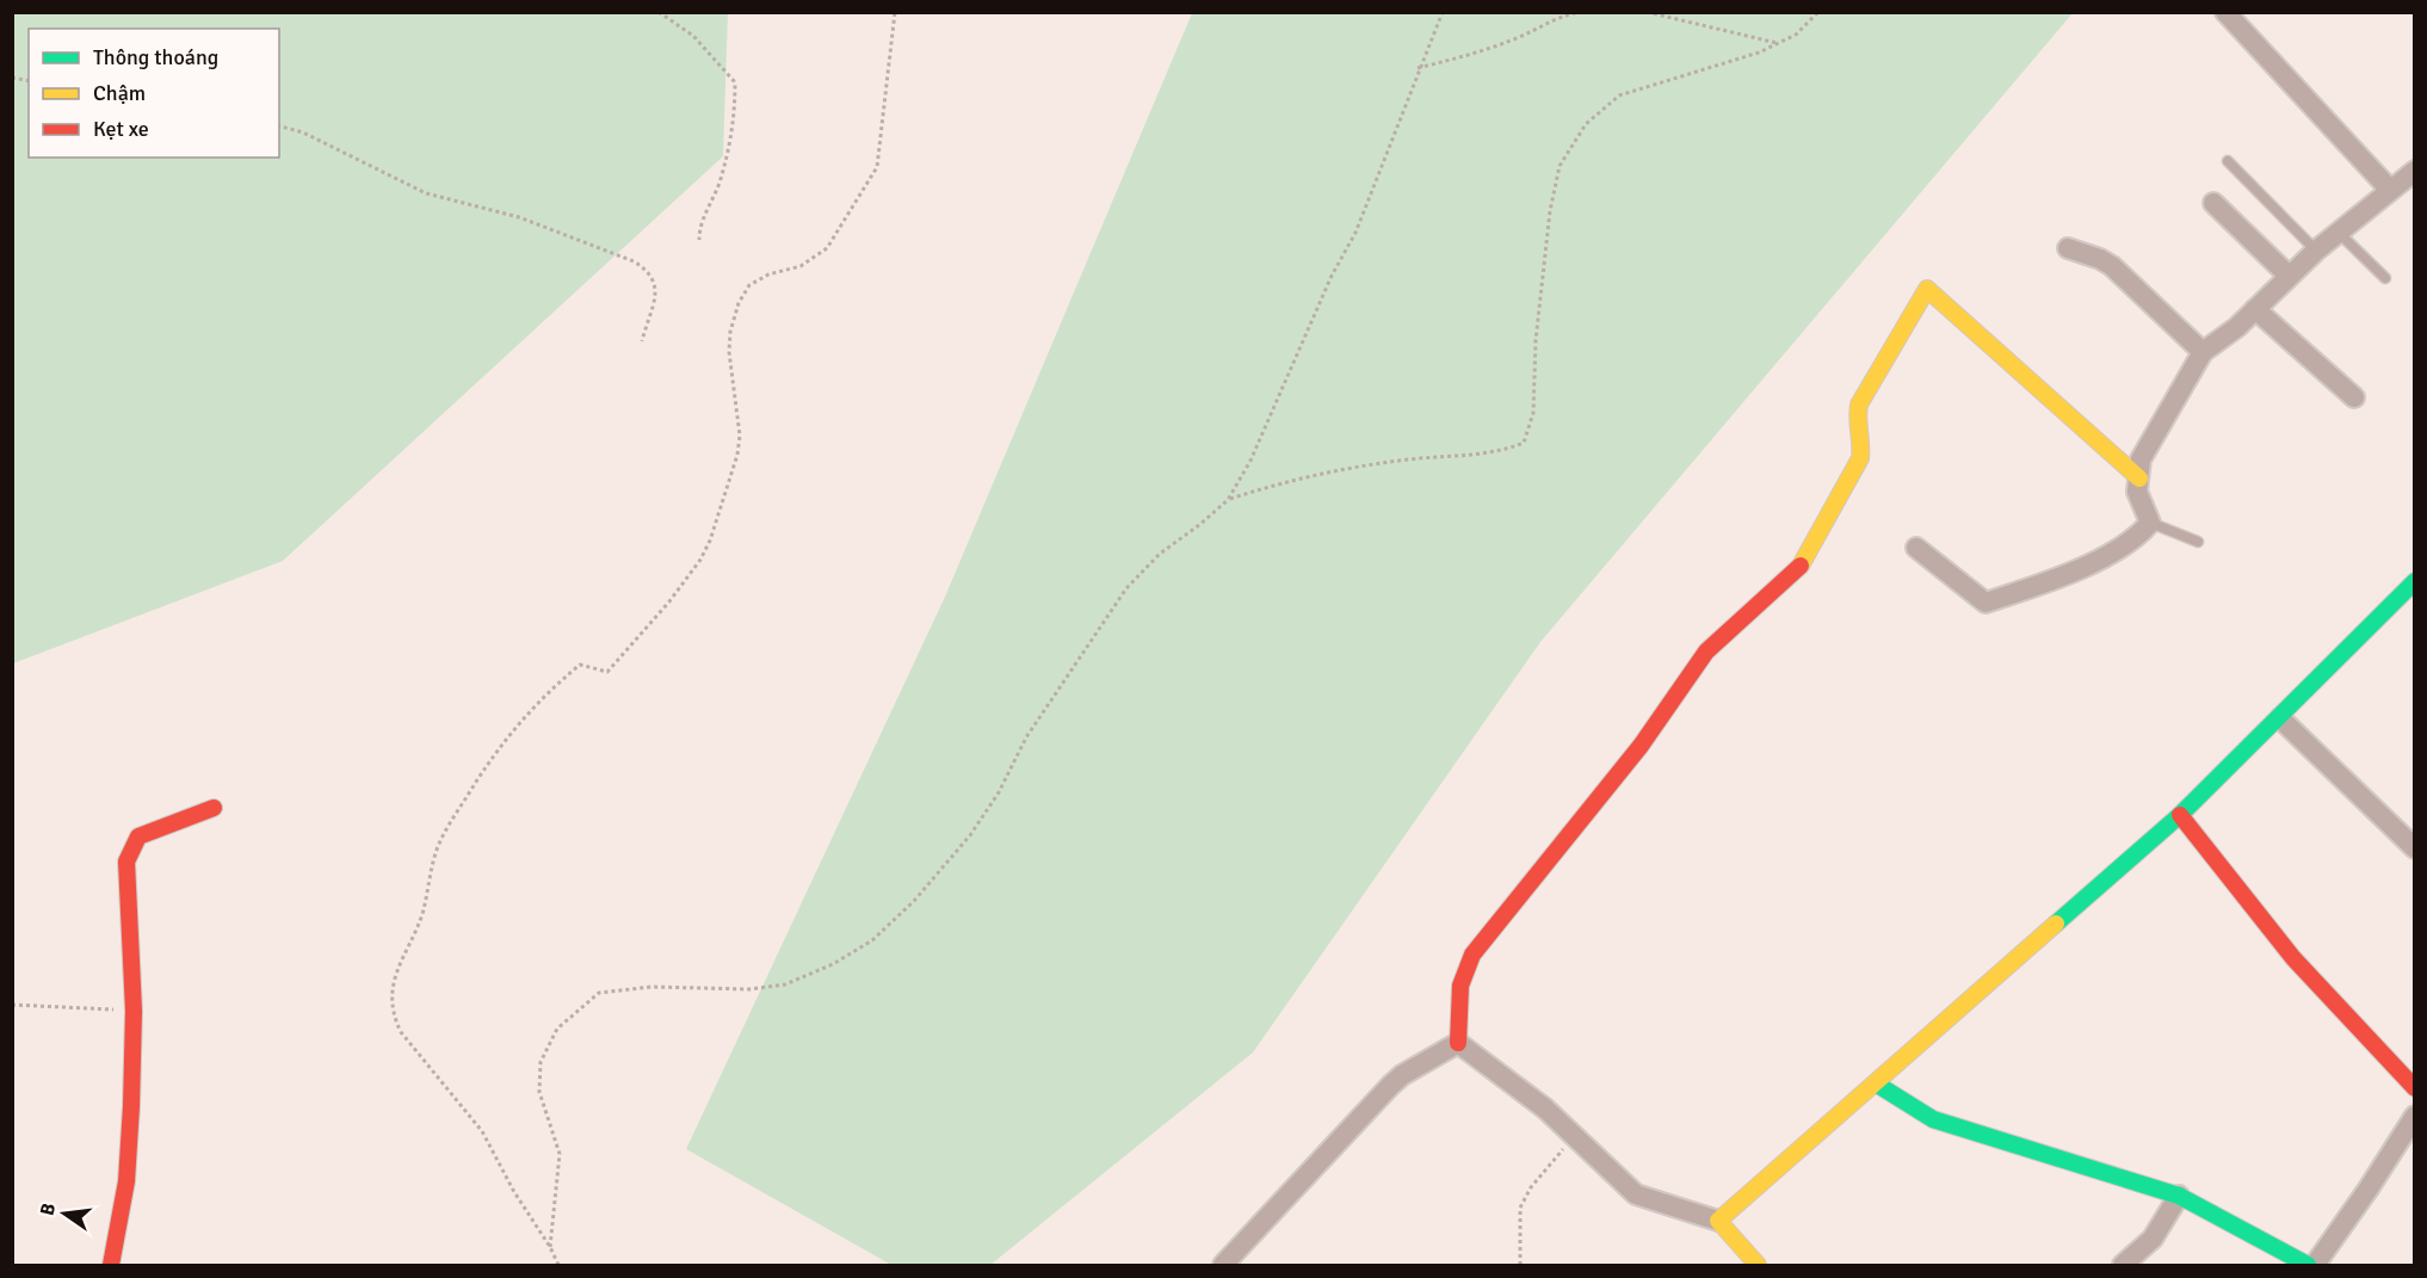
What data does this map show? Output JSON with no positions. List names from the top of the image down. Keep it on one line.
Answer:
{"legend":["Thông thoáng","Chậm","Kẹt xe"],"north":"left"}
